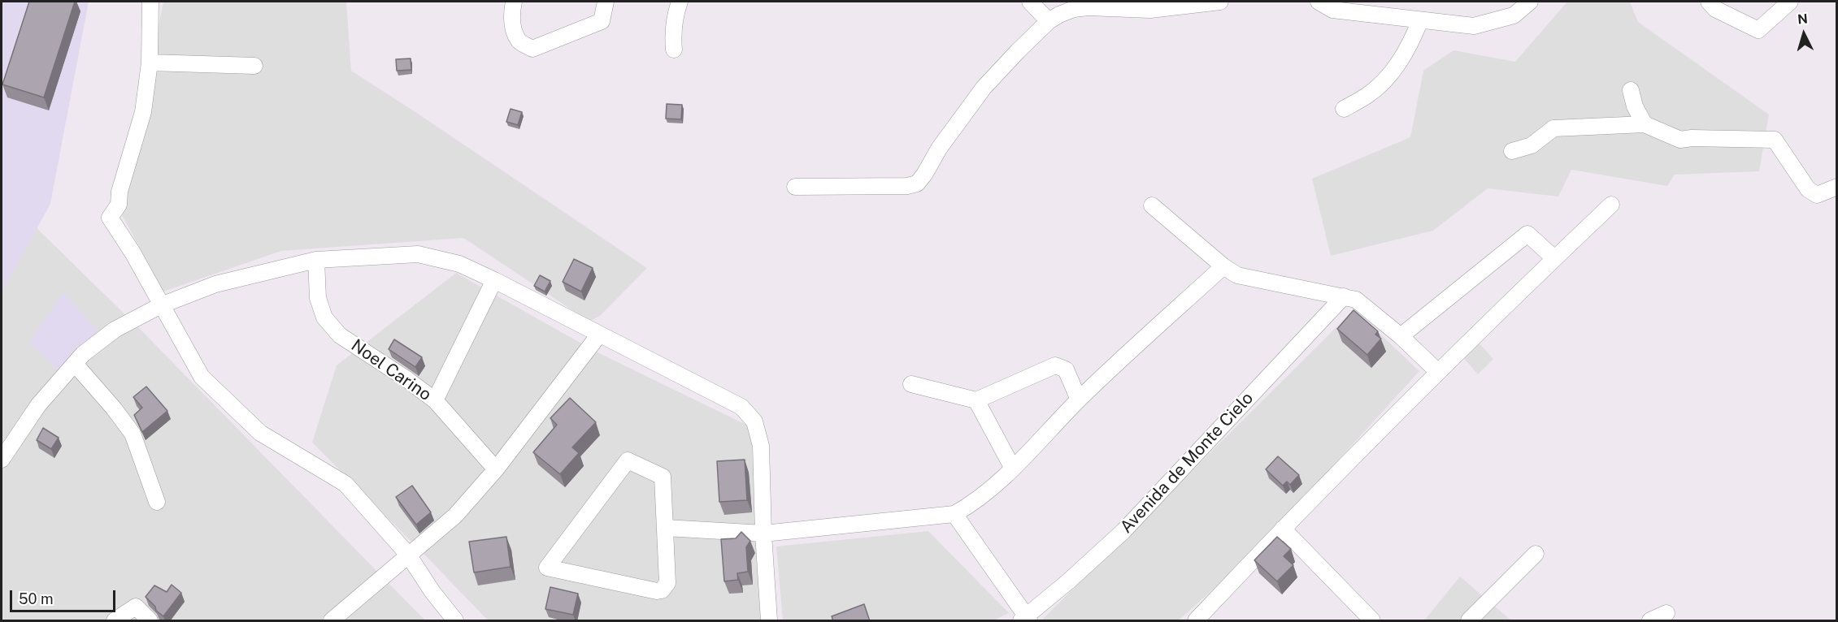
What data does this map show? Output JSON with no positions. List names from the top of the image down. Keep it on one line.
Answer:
{"streets":{"street":["Noel Carino","Avenida de Monte Cielo"]},"scale_bar":"50 m","north":"top"}
